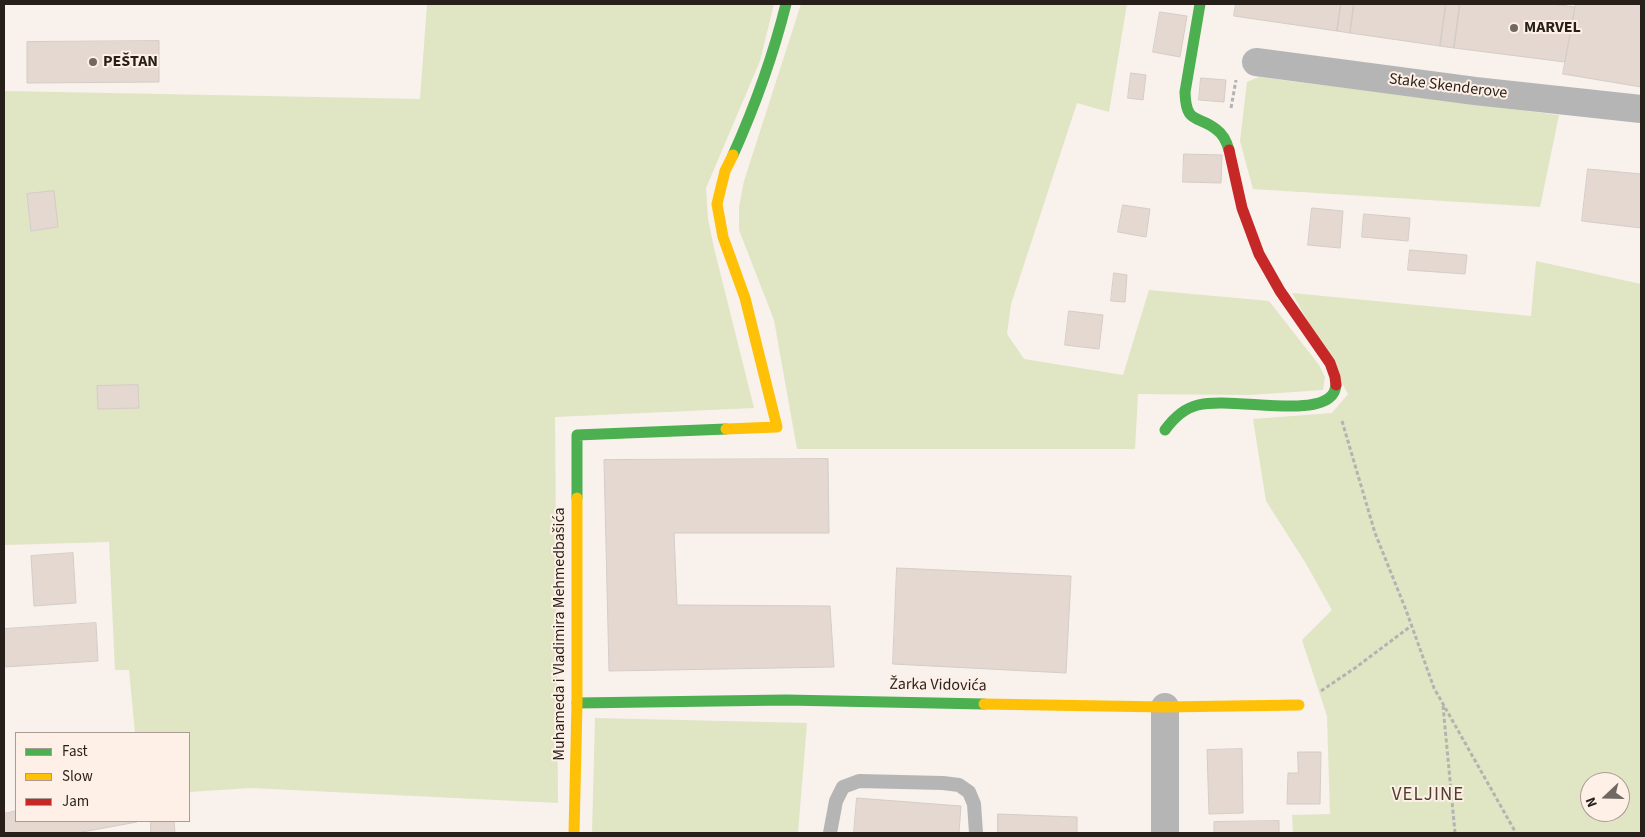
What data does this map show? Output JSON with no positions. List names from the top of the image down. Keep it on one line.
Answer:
{"streets":{"street":["Stake Skenderove","Muhameda i Vladimira Mehmedbašića","Žarka Vidovića"]},"crossings":[["Muhameda i Vladimira Mehmedbašića","Žarka Vidovića"]],"districts":["VELJINE"],"places":["MARVEL","PEŠTAN"],"legend":["Fast","Slow","Jam"],"north":"left"}
